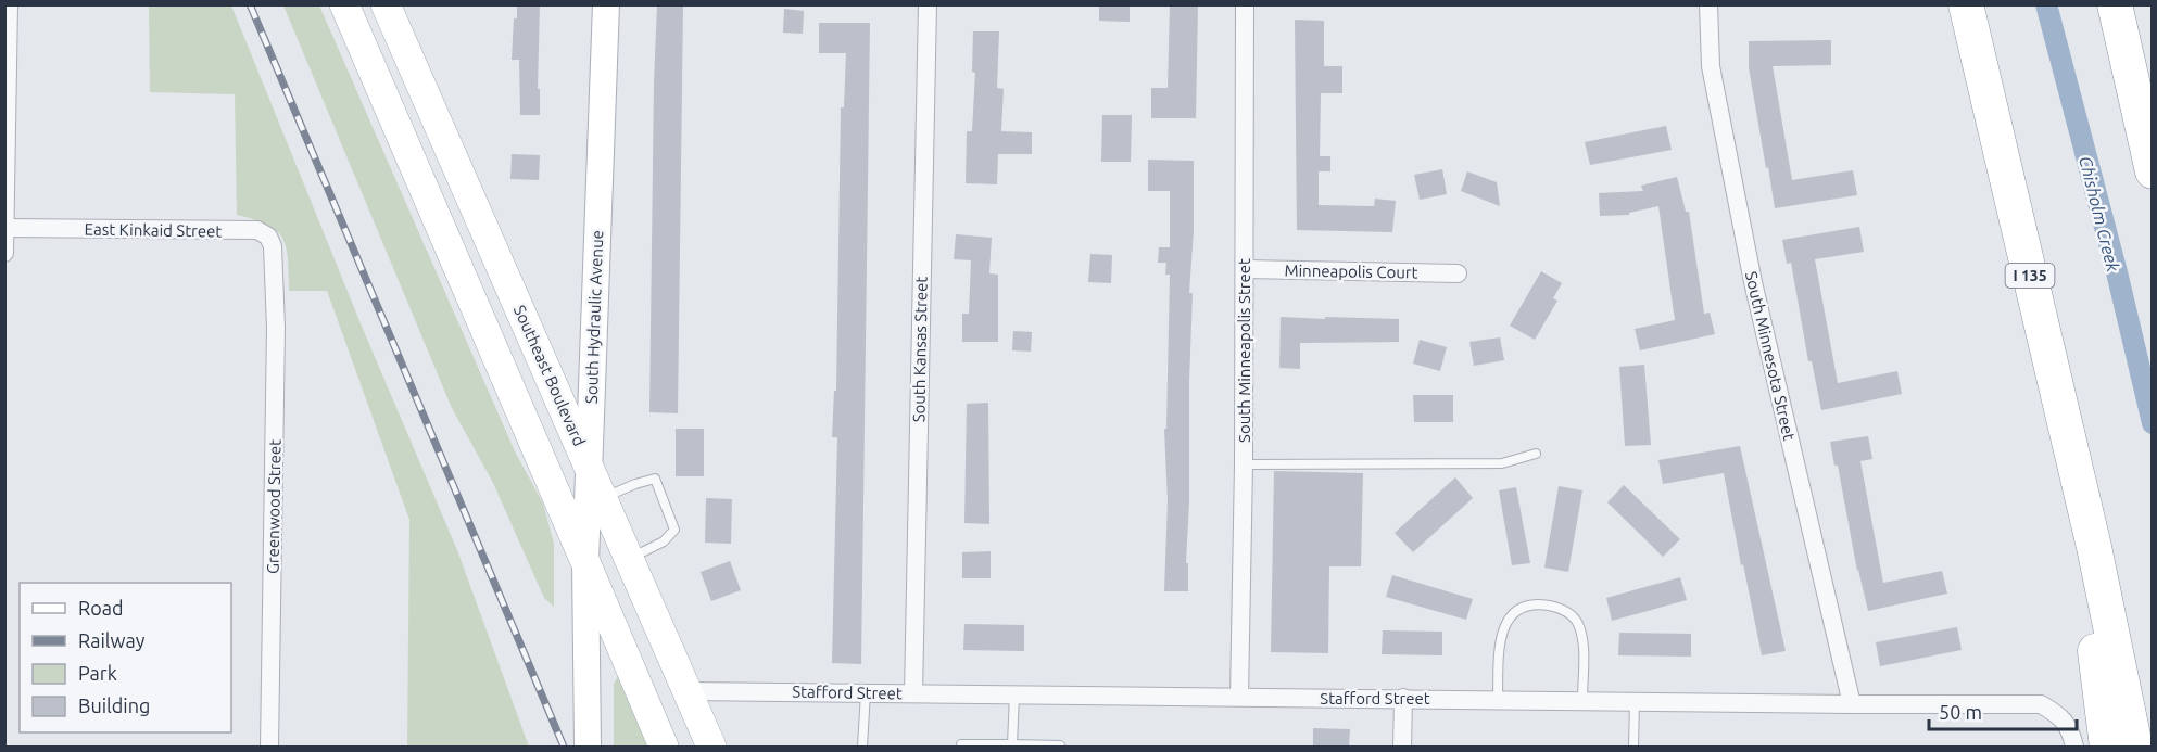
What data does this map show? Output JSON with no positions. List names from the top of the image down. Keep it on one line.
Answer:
{"streets":{"highway":["I 135"],"main road":["Southeast Boulevard"],"street":["East Kinkaid Street","Minneapolis Court","South Hydraulic Avenue","South Kansas Street","South Minneapolis Street","South Minnesota Street","Greenwood Street","Stafford Street"]},"crossings":[["East Kinkaid Street","Greenwood Street"],["Minneapolis Court","South Minneapolis Street"],["South Hydraulic Avenue","Southeast Boulevard"],["South Kansas Street","Stafford Street"],["South Minneapolis Street","Stafford Street"],["South Minnesota Street","Stafford Street"],["Southeast Boulevard","Stafford Street"]],"water":["Chisholm Creek"],"legend":["Road","Railway","Park","Building"],"scale_bar":"50 m"}
